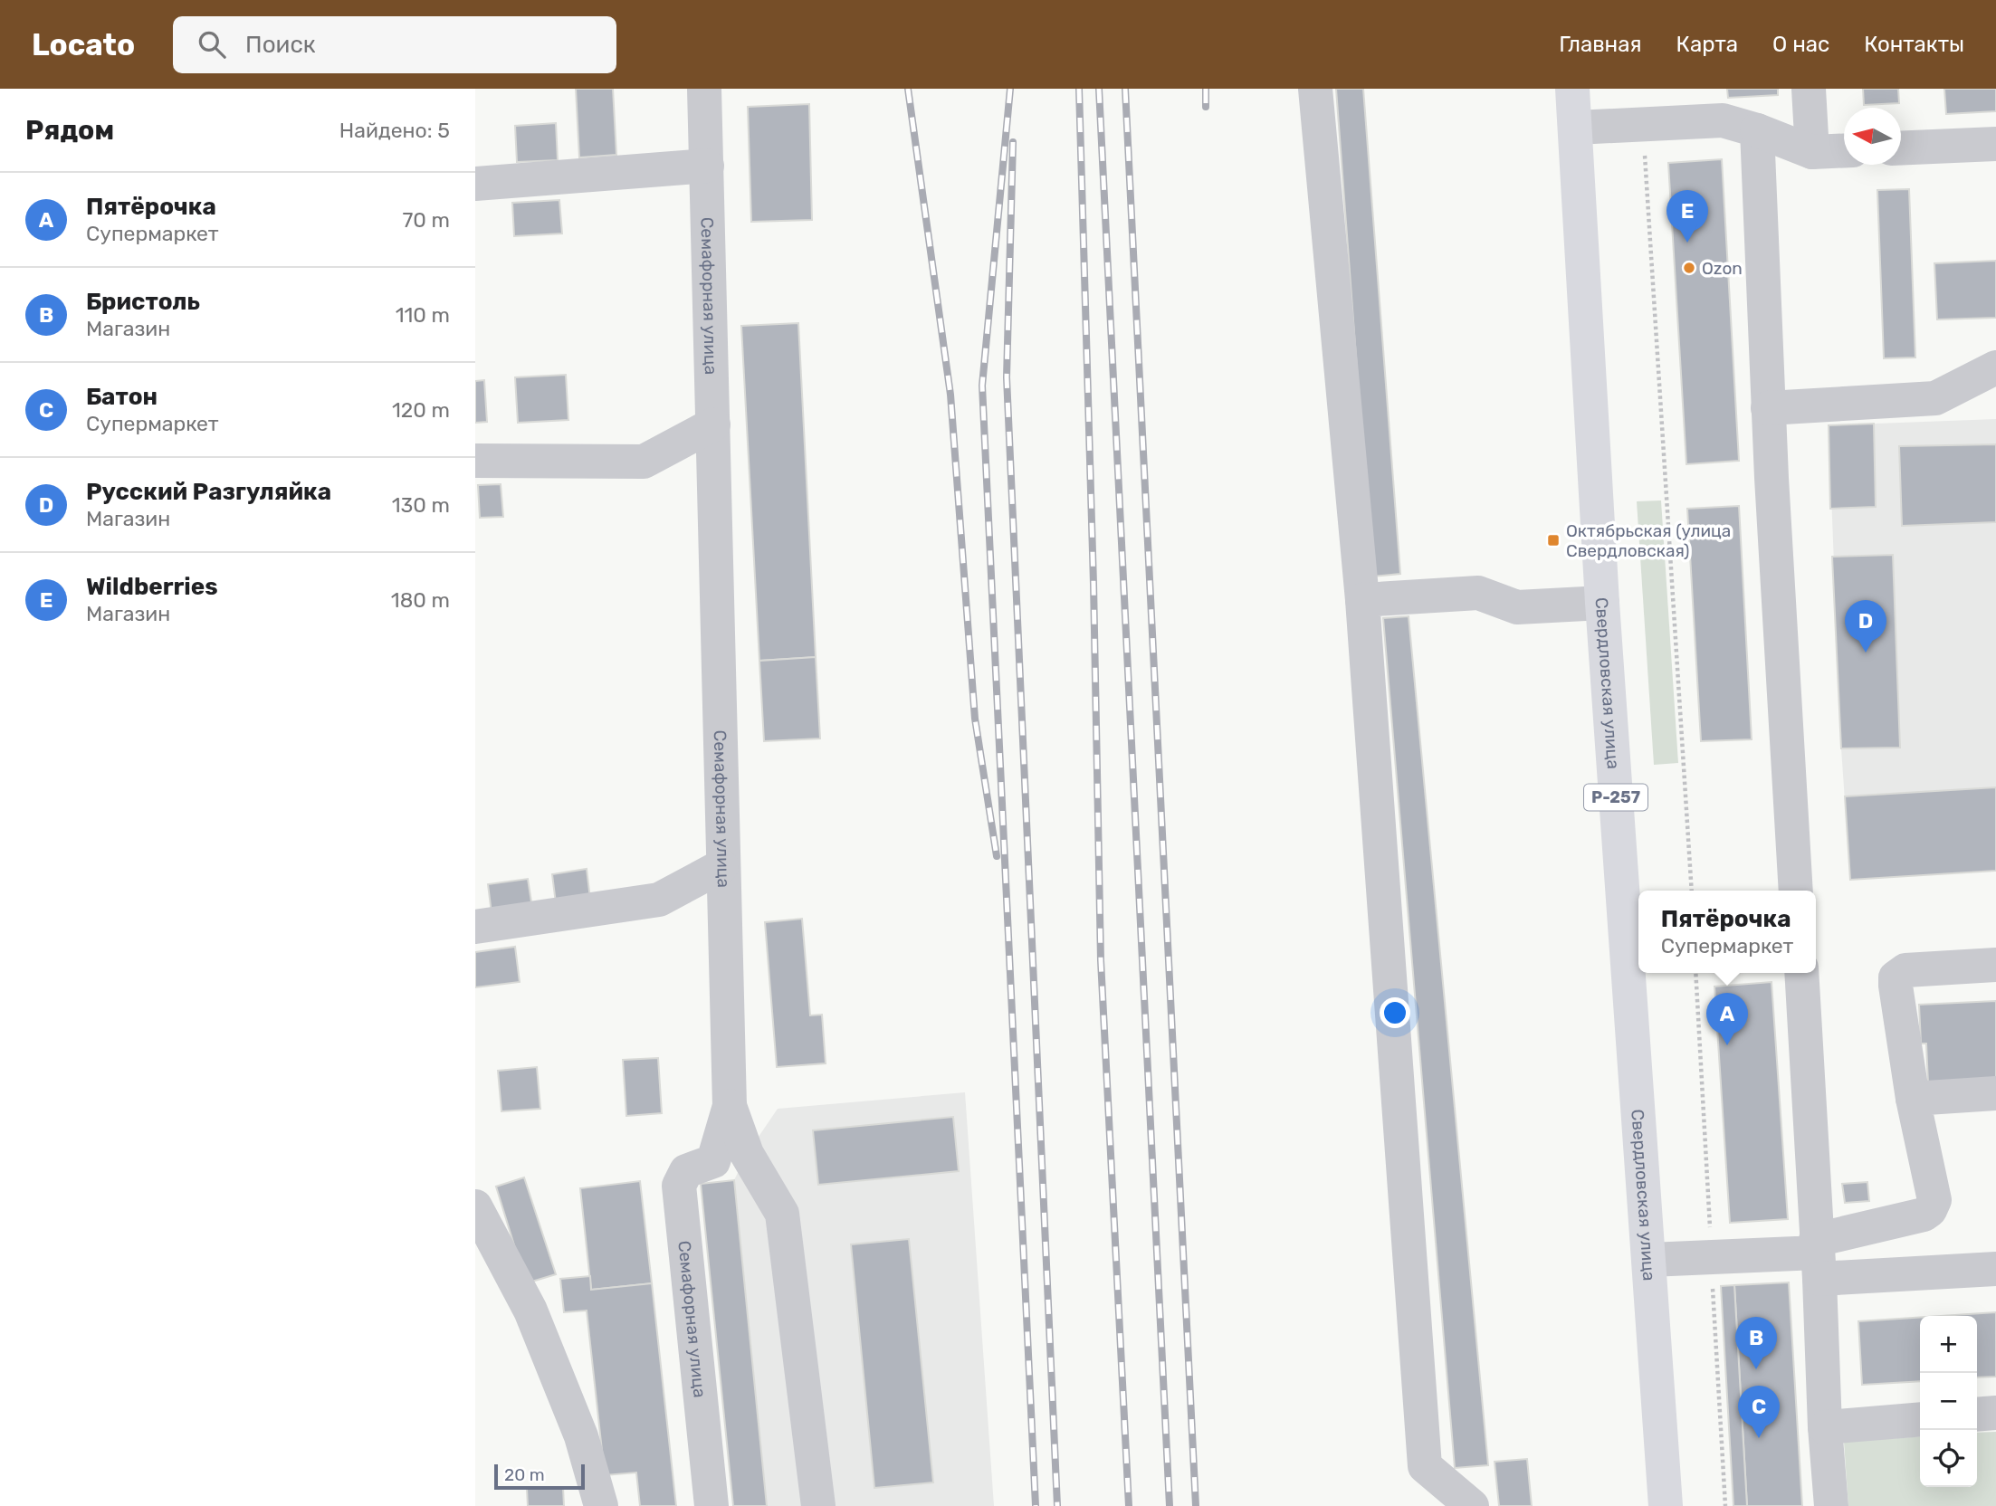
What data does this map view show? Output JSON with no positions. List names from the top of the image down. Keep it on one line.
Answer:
{"streets":{"highway":["Свердловская улица","Р-257"],"street":["Семафорная улица"]},"places":{"other":["Ozon"],"transit":["Октябрьская (улица Свердловская)"]},"scale_bar":"20 m","north":"left","page":{"header":"Locato","search":"Поиск","nav":["Главная","Карта","О нас","Контакты"],"heading":["Рядом","Найдено: 5"],"list":[{"mark":"A","name":"Пятёрочка","note":"Супермаркет","value":"70 m"},{"mark":"B","name":"Бристоль","note":"Магазин","value":"110 m"},{"mark":"C","name":"Батон","note":"Супермаркет","value":"120 m"},{"mark":"D","name":"Русский Разгуляйка","note":"Магазин","value":"130 m"},{"mark":"E","name":"Wildberries","note":"Магазин","value":"180 m"}],"pins":["E","D","A","B","C"],"popup":["Пятёрочка","Супермаркет"],"map_buttons":["+","−"],"scale":"20 m"}}
